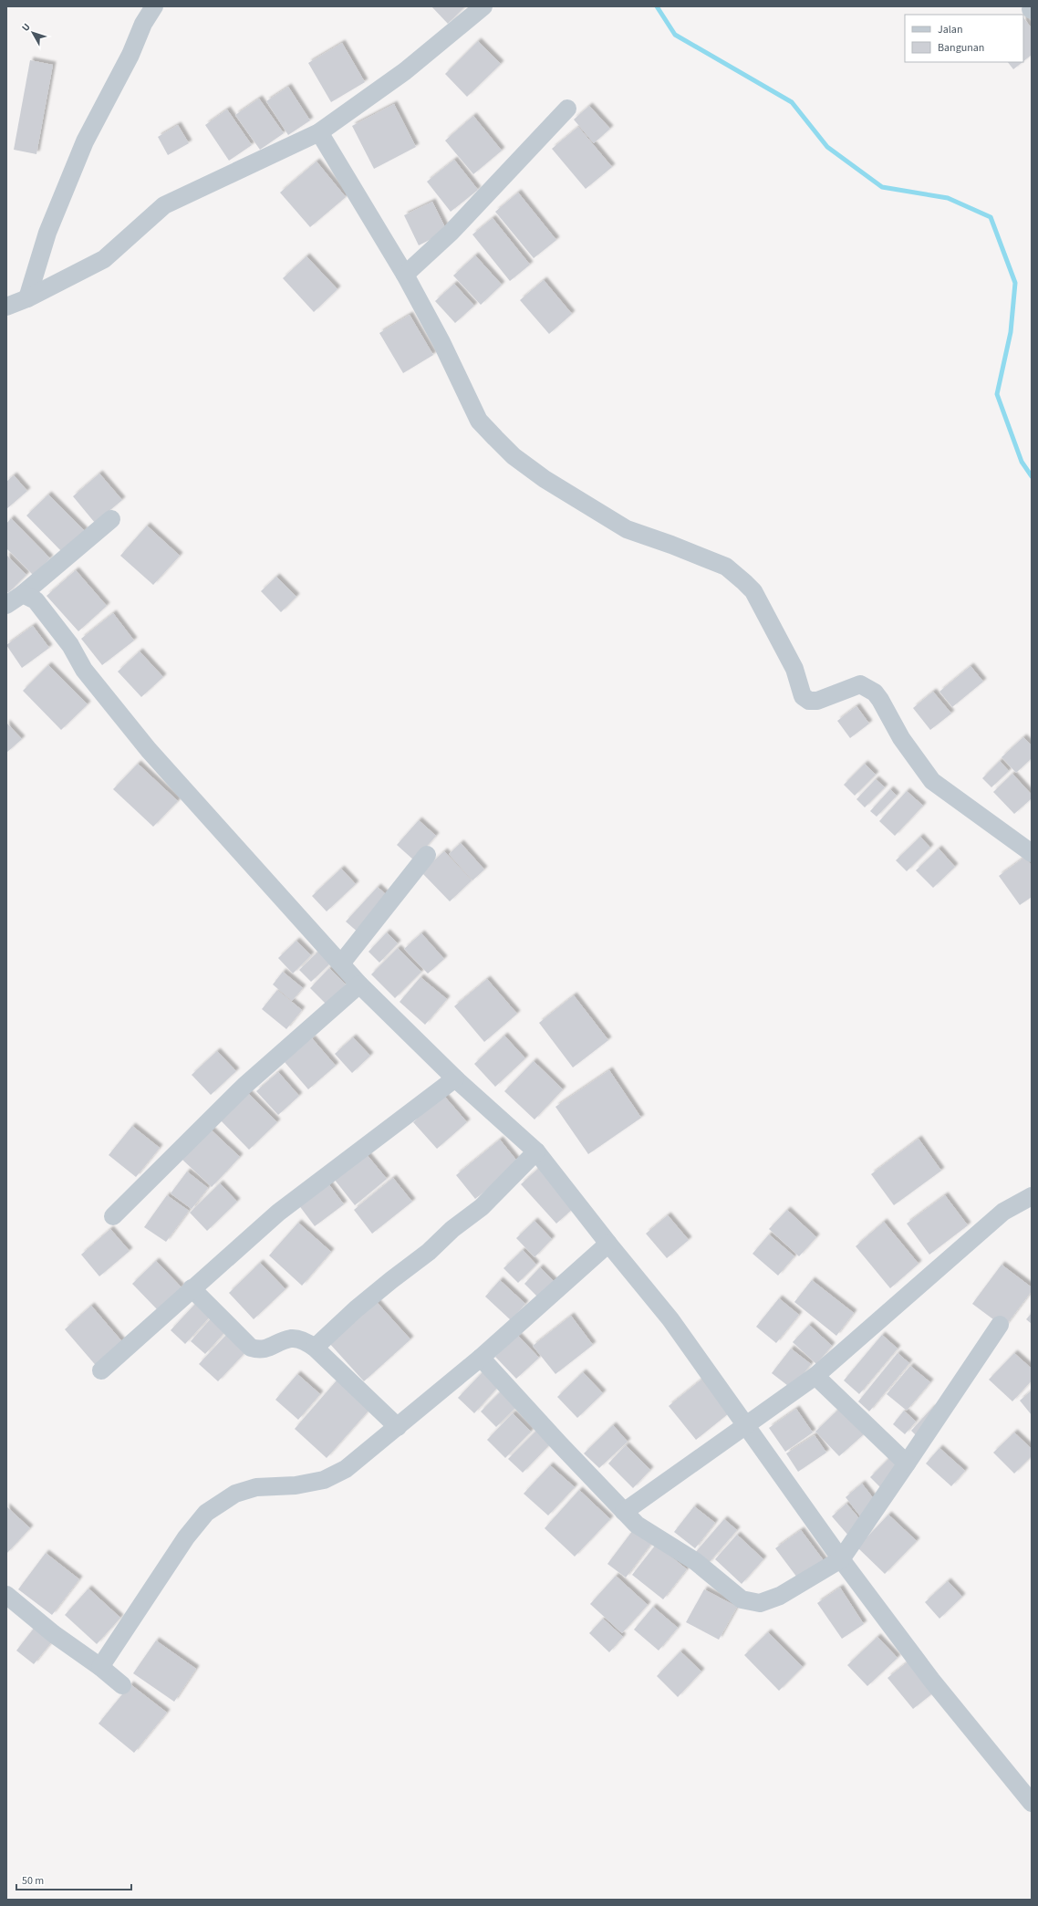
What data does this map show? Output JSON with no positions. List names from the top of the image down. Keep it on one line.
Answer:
{"legend":["Jalan","Bangunan"],"scale_bar":"50 m","north":"top left"}
